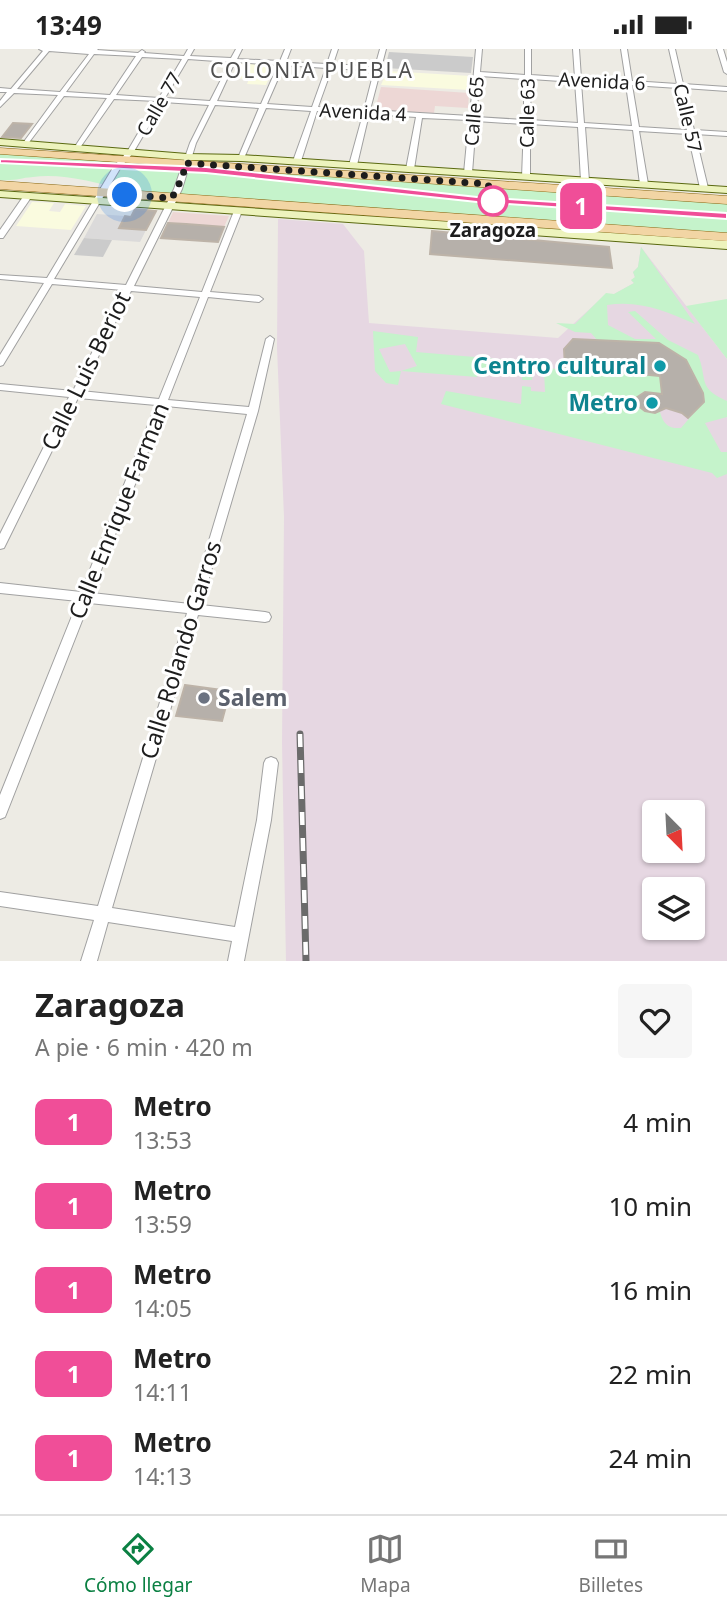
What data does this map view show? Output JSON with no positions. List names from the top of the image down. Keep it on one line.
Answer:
{"streets":{"street":["Avenida 6","Calle 77","Calle 65","Avenida 4","Calle 63","Calle 57","Calle Luis Beriot","Calle Enrique Farman","Calle Rolando Garros"]},"crossings":[["Avenida 6","Calle 65"],["Avenida 6","Calle 63"],["Avenida 6","Calle 57"],["Calle 77","Avenida 4"],["Calle 65","Avenida 4"],["Avenida 4","Calle 63"],["Avenida 4","Calle 57"],["Avenida 4","Calle Luis Beriot"]],"districts":["COLONIA PUEBLA"],"places":["Zaragoza","Centro cultural","Metro","Salem"],"lines":["metro line 1"],"north":"bottom right","page":{"status":"13:49","on_map":"1","heading":["Zaragoza","A pie · 6 min · 420 m"],"list":[{"mark":"1","name":"Metro","note":"13:53","value":"4 min"},{"mark":"1","name":"Metro","note":"13:59","value":"10 min"},{"mark":"1","name":"Metro","note":"14:05","value":"16 min"},{"mark":"1","name":"Metro","note":"14:11","value":"22 min"},{"mark":"1","name":"Metro","note":"14:13","value":"24 min"}],"tabs":["Cómo llegar","Mapa","Billetes"]}}
